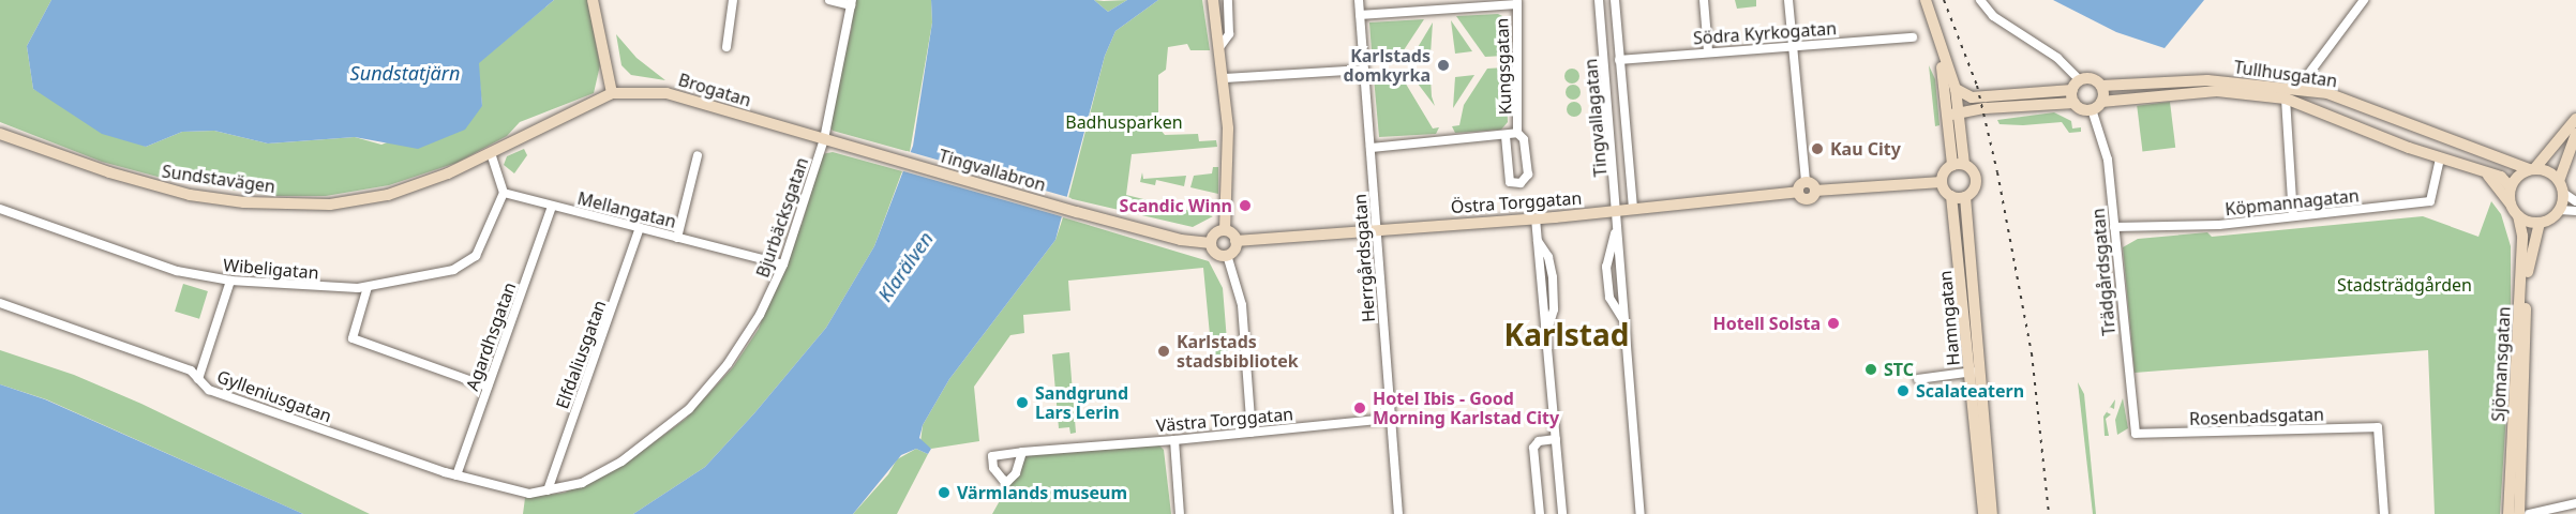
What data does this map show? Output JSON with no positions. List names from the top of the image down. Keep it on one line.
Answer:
{"streets":{"street":["Södra Kyrkogatan","Kungsgatan","Tullhusgatan","Brogatan","Tingvallagatan","Tingvallabron","Sundstavägen","Östra Torggatan","Köpmannagatan","Mellangatan","Bjurbäcksgatan","Herrgårdsgatan","Wibeligatan","Trädgårdsgatan","Hamngatan","Agardhsgatan","Elfdaliusgatan","Sjömansgatan","Gylleniusgatan","Rosenbadsgatan","Västra Torggatan"]},"crossings":[["Södra Kyrkogatan","Tingvallagatan"],["Tullhusgatan","Köpmannagatan"],["Tullhusgatan","Trädgårdsgatan"],["Tullhusgatan","Sjömansgatan"],["Brogatan","Tingvallabron"],["Brogatan","Sundstavägen"],["Brogatan","Bjurbäcksgatan"],["Tingvallagatan","Östra Torggatan"],["Tingvallabron","Östra Torggatan"],["Östra Torggatan","Herrgårdsgatan"],["Köpmannagatan","Trädgårdsgatan"],["Mellangatan","Bjurbäcksgatan"],["Mellangatan","Wibeligatan"],["Mellangatan","Agardhsgatan"],["Mellangatan","Elfdaliusgatan"],["Bjurbäcksgatan","Elfdaliusgatan"],["Bjurbäcksgatan","Gylleniusgatan"],["Herrgårdsgatan","Västra Torggatan"],["Trädgårdsgatan","Rosenbadsgatan"],["Agardhsgatan","Gylleniusgatan"],["Elfdaliusgatan","Gylleniusgatan"]],"districts":["Karlstad"],"water":["Sundstatjärn","Klarälven"],"parks":["Badhusparken","Stadsträdgården"],"places":["Karlstads domkyrka","Kau City","Scandic Winn","Hotell Solsta","Karlstads stadsbibliotek","STC","Scalateatern","Sandgrund Lars Lerin","Hotel Ibis - Good Morning Karlstad City","Värmlands museum"]}
